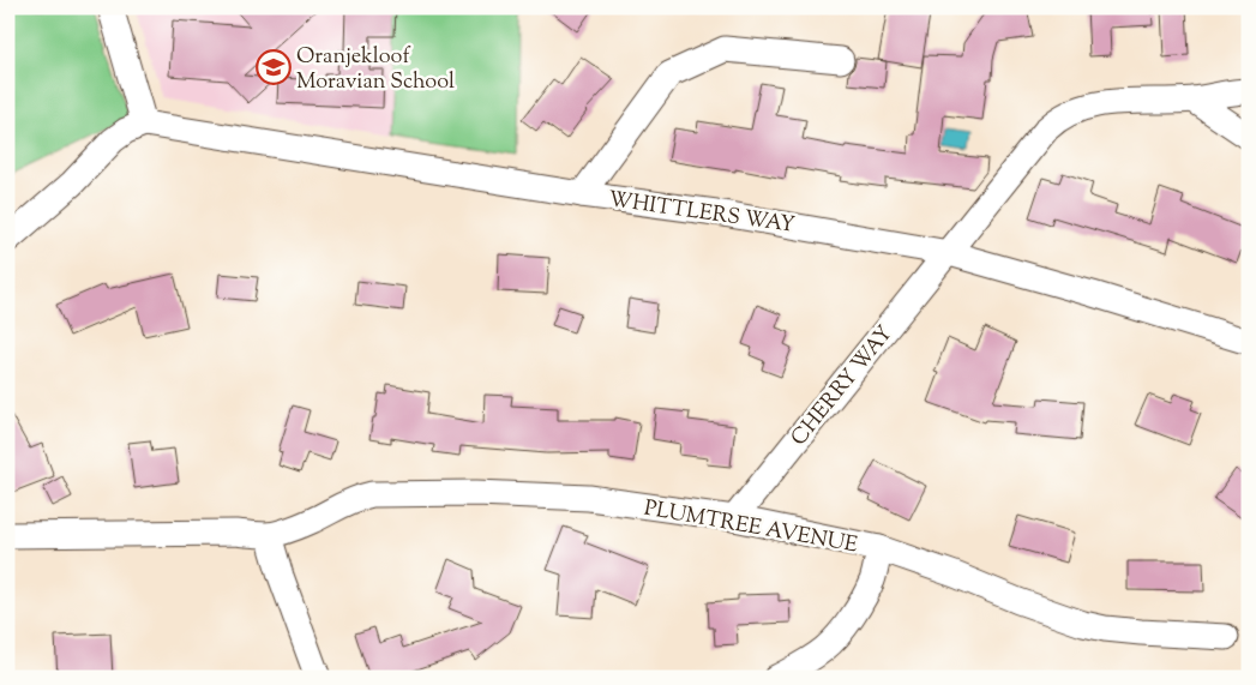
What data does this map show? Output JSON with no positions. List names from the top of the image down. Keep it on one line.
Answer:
{"streets":{"street":["WHITTLERS WAY","CHERRY WAY","PLUMTREE AVENUE"]},"crossings":[["WHITTLERS WAY","CHERRY WAY"],["CHERRY WAY","PLUMTREE AVENUE"]],"places":{"school or university":["Oranjekloof Moravian School"]}}
